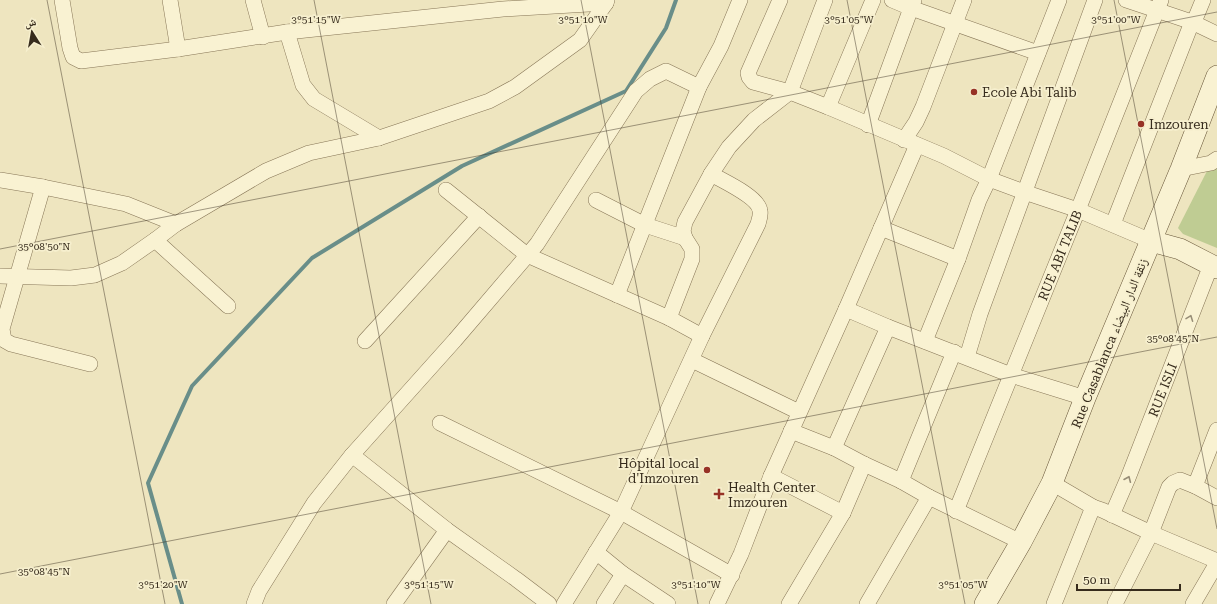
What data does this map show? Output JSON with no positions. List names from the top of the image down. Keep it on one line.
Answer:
{"streets":{"main road":["Rue Casablanca زنقة الدار البيضاء"],"street":["RUE ABI TALIB","RUE ISLI"]},"one_way":["RUE ISLI"],"places":{"other":["Ecole Abi Talib","Imzouren","Hôpital local d'Imzouren"],"health":["Health Center Imzouren"]},"scale_bar":"50 m","north":"top","coordinates":["3°51'15\"W","3°51'10\"W","3°51'05\"W","3°51'00\"W","35°08'50\"N","35°08'45\"N","3°51'20\"W"]}
